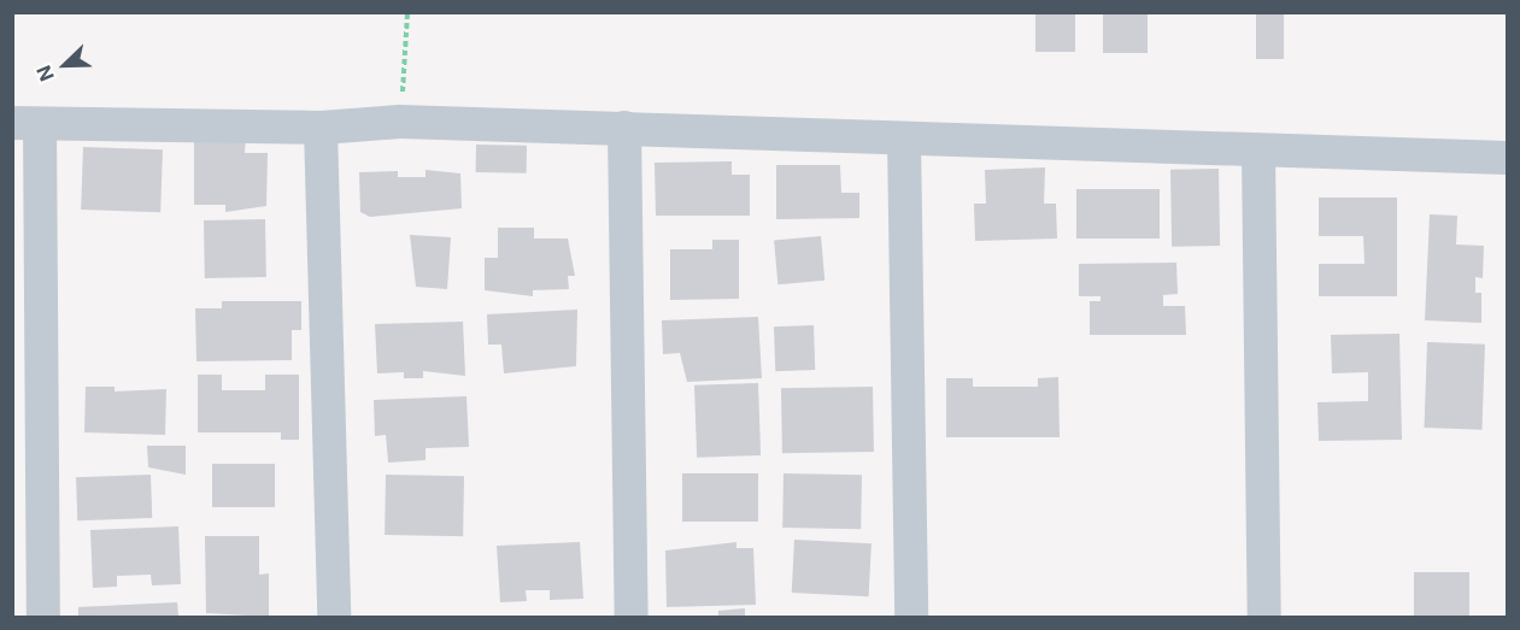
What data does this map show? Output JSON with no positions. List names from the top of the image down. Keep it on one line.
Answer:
{"north":"bottom left"}
